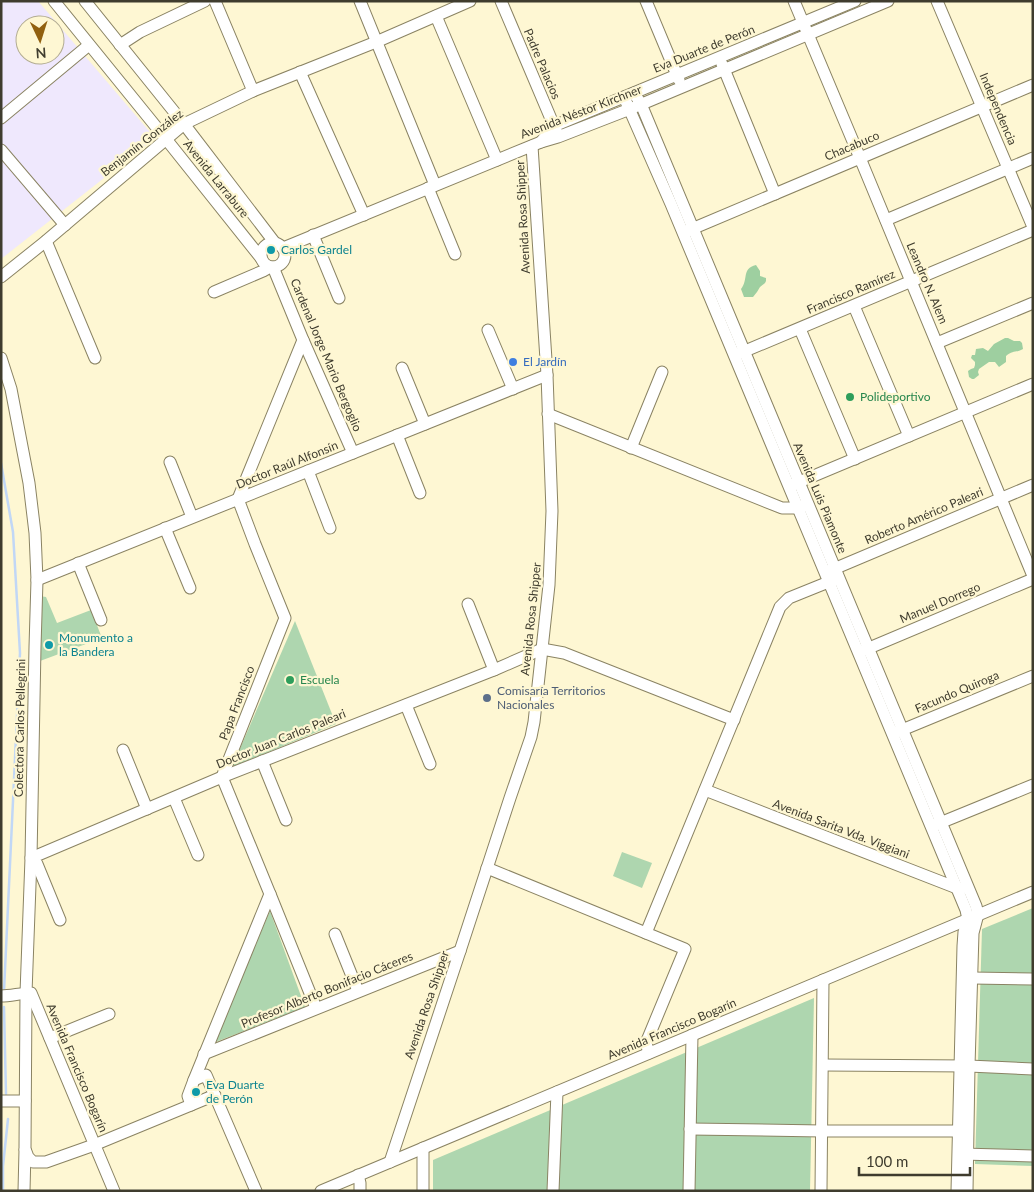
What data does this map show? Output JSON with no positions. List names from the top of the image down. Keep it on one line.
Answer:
{"streets":{"street":["Eva Duarte de Perón","Padre Palacios","Independencia","Avenida Néstor Kirchner","Benjamín González","Chacabuco","Avenida Larrabure","Avenida Rosa Shipper","Leandro N. Alem","Francisco Ramírez","Cardenal Jorge Mario Bergoglio","Doctor Raúl Alfonsín","Avenida Luis Piamonte","Roberto Américo Paleari","Manuel Dorrego","Facundo Quiroga","Papa Francisco","Colectora Carlos Pellegrini","Doctor Juan Carlos Paleari","Avenida Sarita Vda. Viggiani","Profesor Alberto Bonifacio Cáceres","Avenida Francisco Bogarín"]},"crossings":[["Eva Duarte de Perón","Padre Palacios"],["Eva Duarte de Perón","Avenida Néstor Kirchner"],["Eva Duarte de Perón","Avenida Rosa Shipper"],["Eva Duarte de Perón","Leandro N. Alem"],["Eva Duarte de Perón","Avenida Luis Piamonte"],["Padre Palacios","Avenida Néstor Kirchner"],["Independencia","Chacabuco"],["Independencia","Francisco Ramírez"],["Avenida Néstor Kirchner","Avenida Larrabure"],["Avenida Néstor Kirchner","Avenida Rosa Shipper"],["Avenida Néstor Kirchner","Leandro N. Alem"],["Avenida Néstor Kirchner","Cardenal Jorge Mario Bergoglio"],["Avenida Néstor Kirchner","Avenida Luis Piamonte"],["Benjamín González","Avenida Larrabure"],["Chacabuco","Leandro N. Alem"],["Chacabuco","Avenida Luis Piamonte"],["Avenida Larrabure","Cardenal Jorge Mario Bergoglio"],["Avenida Rosa Shipper","Doctor Raúl Alfonsín"],["Avenida Rosa Shipper","Doctor Juan Carlos Paleari"],["Avenida Rosa Shipper","Profesor Alberto Bonifacio Cáceres"],["Avenida Rosa Shipper","Avenida Francisco Bogarín"],["Leandro N. Alem","Francisco Ramírez"],["Leandro N. Alem","Roberto Américo Paleari"],["Leandro N. Alem","Manuel Dorrego"],["Francisco Ramírez","Avenida Luis Piamonte"],["Cardenal Jorge Mario Bergoglio","Doctor Raúl Alfonsín"],["Doctor Raúl Alfonsín","Papa Francisco"],["Doctor Raúl Alfonsín","Colectora Carlos Pellegrini"],["Avenida Luis Piamonte","Roberto Américo Paleari"],["Avenida Luis Piamonte","Manuel Dorrego"],["Avenida Luis Piamonte","Facundo Quiroga"],["Avenida Luis Piamonte","Avenida Sarita Vda. Viggiani"],["Avenida Luis Piamonte","Avenida Francisco Bogarín"],["Roberto Américo Paleari","Avenida Sarita Vda. Viggiani"],["Papa Francisco","Doctor Juan Carlos Paleari"],["Colectora Carlos Pellegrini","Doctor Juan Carlos Paleari"],["Colectora Carlos Pellegrini","Avenida Francisco Bogarín"]],"places":["Carlos Gardel","El Jardín","Polideportivo","Monumento a la Bandera","Escuela","Comisaría Territorios Nacionales","Eva Duarte de Perón"],"scale_bar":"100 m","north":"bottom"}
